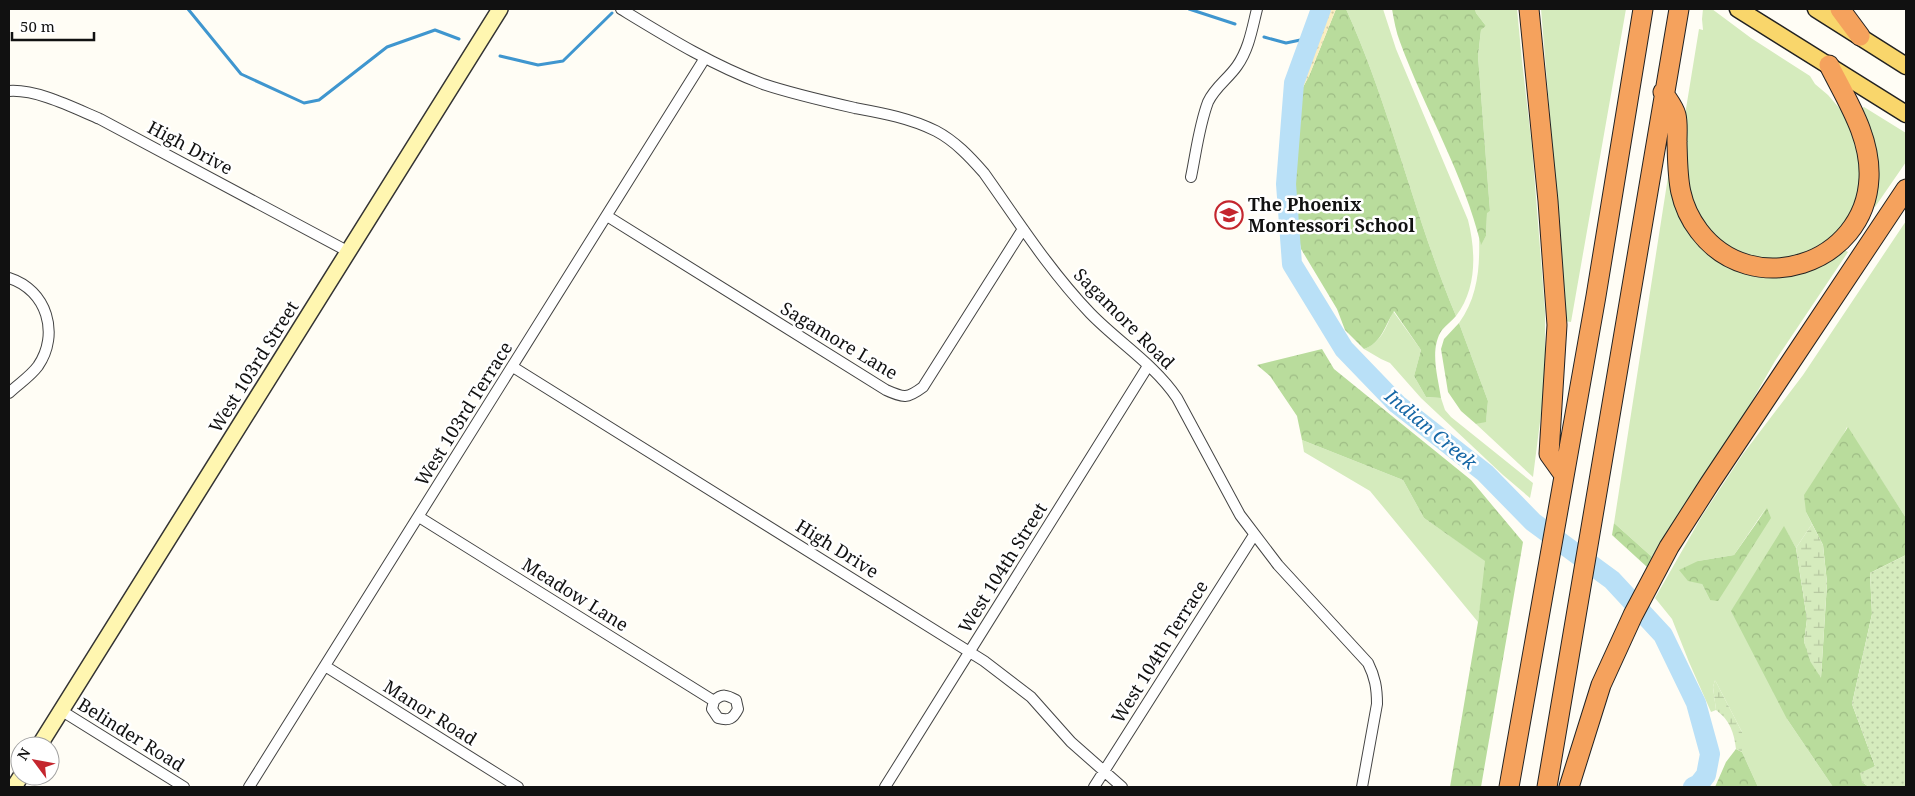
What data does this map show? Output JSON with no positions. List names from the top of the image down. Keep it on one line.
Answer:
{"streets":{"main road":["West 103rd Street"],"street":["High Drive","Sagamore Road","Sagamore Lane","West 103rd Terrace","West 104th Street","Meadow Lane","West 104th Terrace","Manor Road","Belinder Road"]},"crossings":[["High Drive","West 103rd Street"],["High Drive","West 103rd Terrace"],["High Drive","West 104th Street"],["High Drive","West 104th Terrace"],["Sagamore Road","Sagamore Lane"],["Sagamore Road","West 103rd Terrace"],["Sagamore Road","West 104th Street"],["Sagamore Road","West 104th Terrace"],["Sagamore Lane","West 103rd Terrace"],["West 103rd Street","Belinder Road"],["West 103rd Terrace","Meadow Lane"],["West 103rd Terrace","Manor Road"]],"water":["Indian Creek"],"places":{"school or university":["The Phoenix Montessori School"]},"scale_bar":"50 m","north":"top left"}
